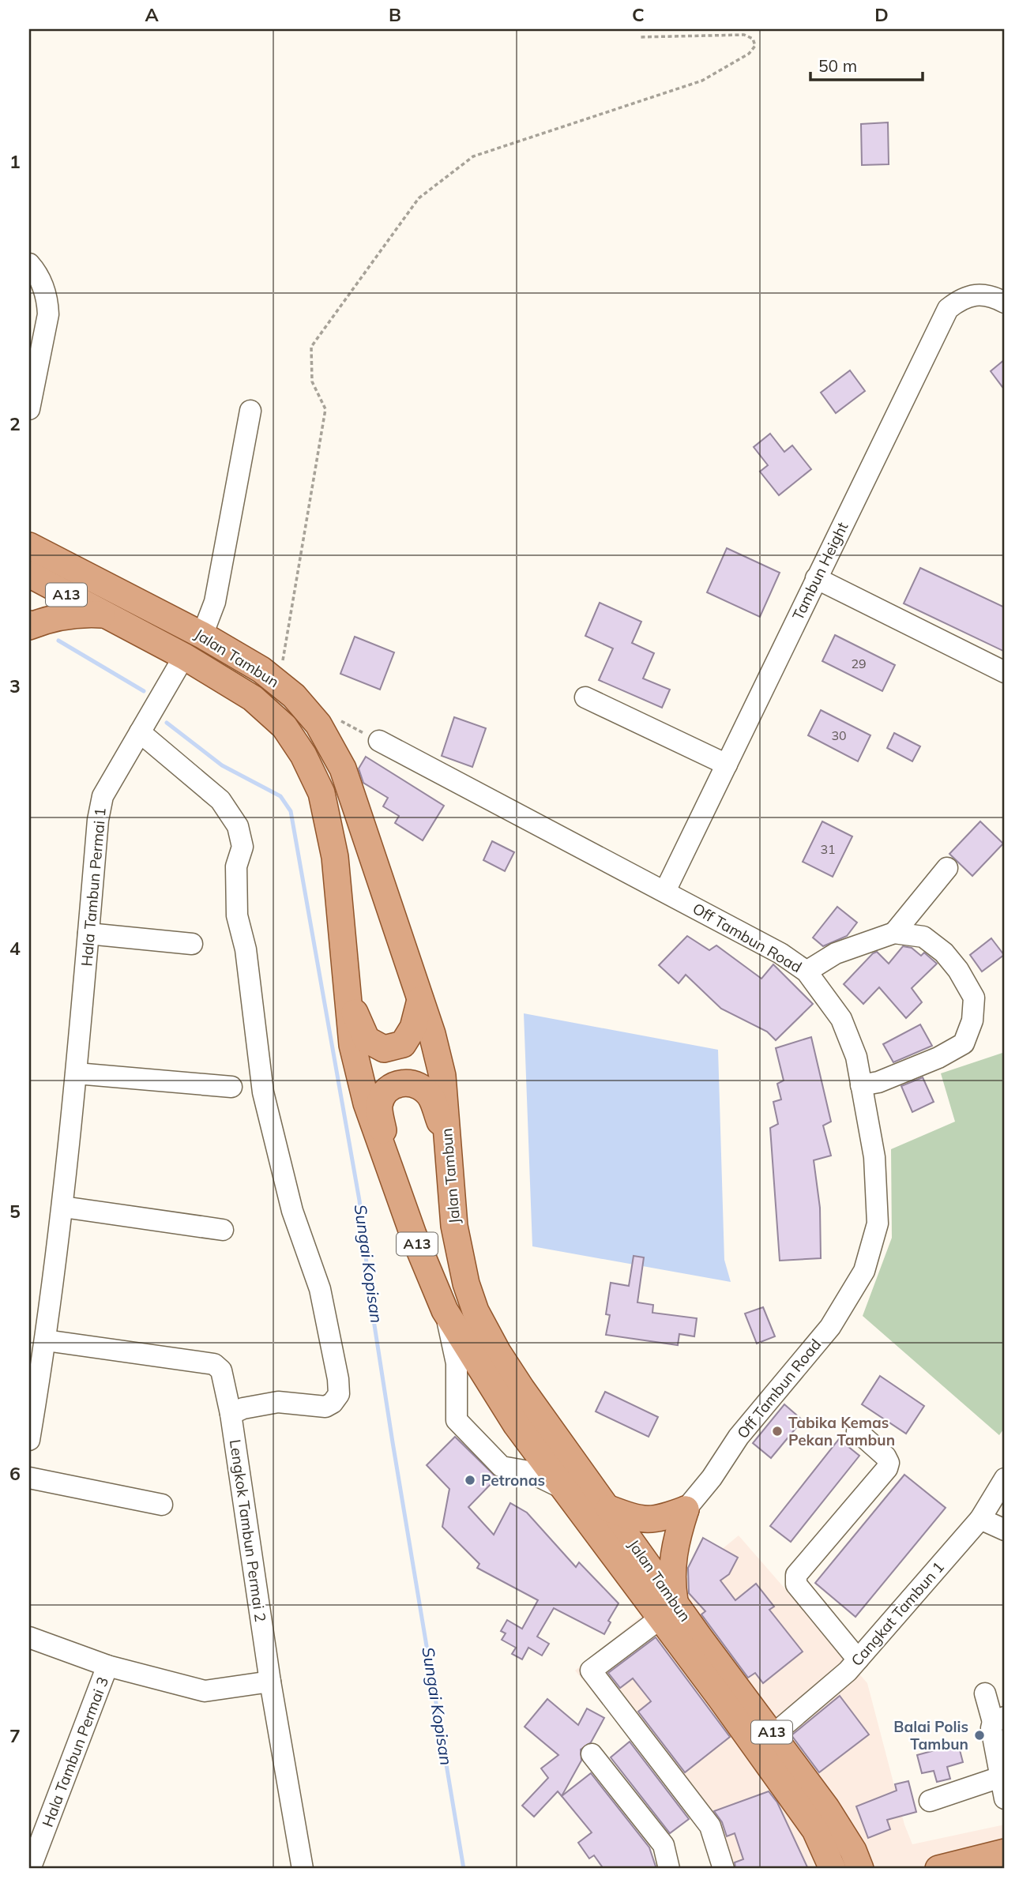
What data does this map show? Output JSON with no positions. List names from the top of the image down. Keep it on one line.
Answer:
{"streets":{"main road":["A13","Jalan Tambun"],"street":["Tambun Height","Hala Tambun Permai 1","Off Tambun Road","Lengkok Tambun Permai 2","Cangkat Tambun 1","Hala Tambun Permai 3"]},"crossings":[["Tambun Height","Off Tambun Road"],["Jalan Tambun","Hala Tambun Permai 1"],["Jalan Tambun","Cangkat Tambun 1"],["Hala Tambun Permai 1","Lengkok Tambun Permai 2"]],"water":["Sungai Kopisan"],"places":["Tabika Kemas Pekan Tambun","Petronas","Balai Polis Tambun"],"house_numbers":["29","30","31"],"scale_bar":"50 m","grid":{"columns":["A","B","C","D"],"rows":["1","2","3","4","5","6","7"]}}
